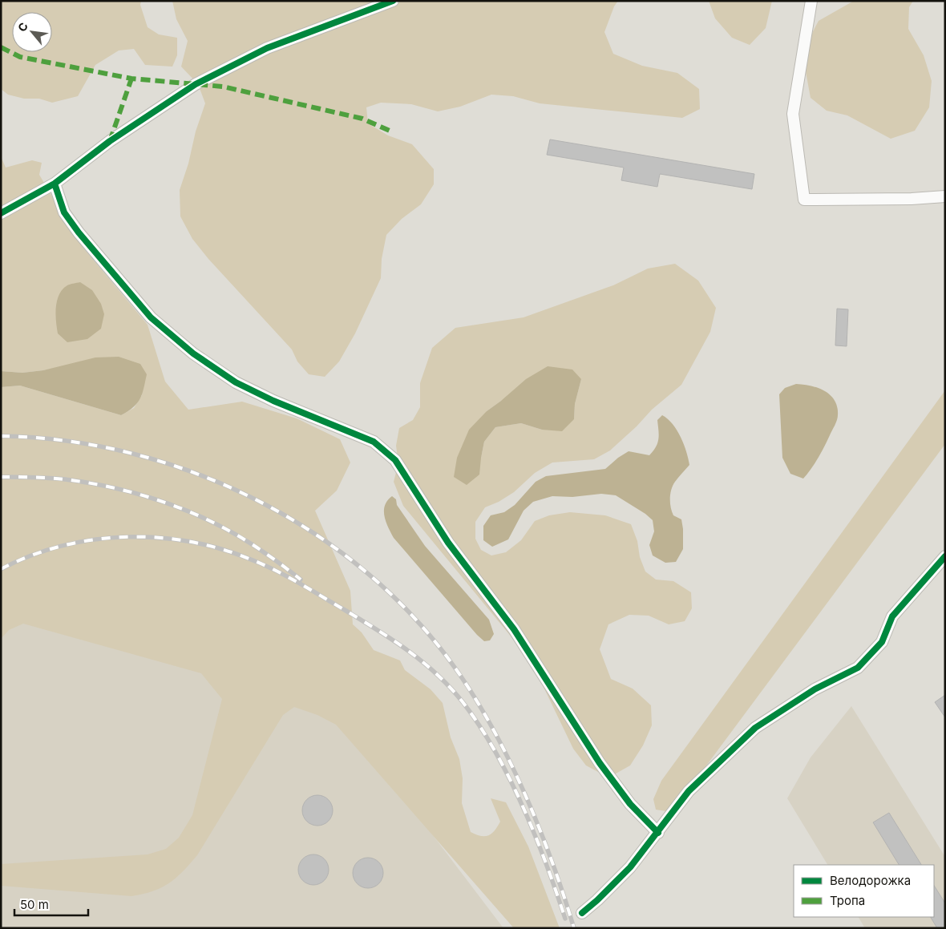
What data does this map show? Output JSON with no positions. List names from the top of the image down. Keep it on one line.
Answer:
{"legend":["Велодорожка","Тропа"],"scale_bar":"50 m","north":"top left"}
